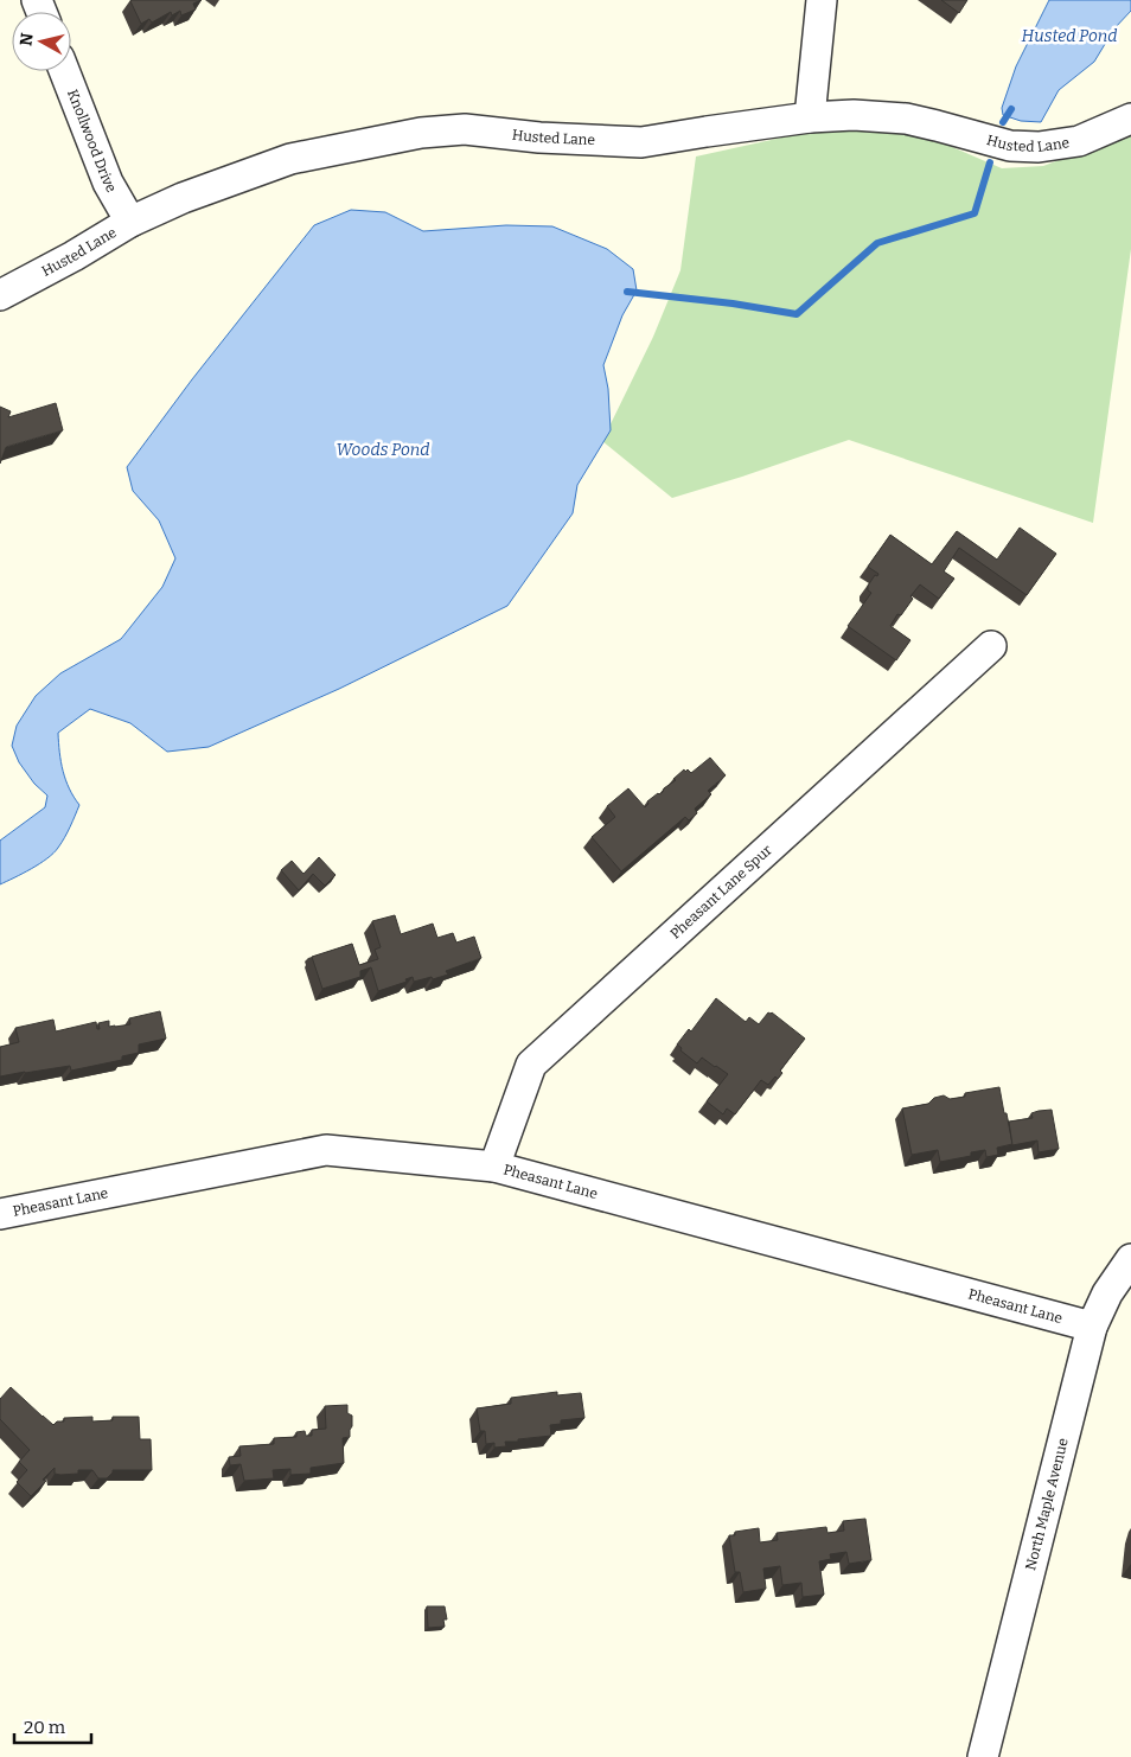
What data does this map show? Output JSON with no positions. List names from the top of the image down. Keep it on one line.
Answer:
{"streets":{"street":["Husted Lane","Knollwood Drive","Pheasant Lane Spur","Pheasant Lane","North Maple Avenue"]},"crossings":[["Husted Lane","Knollwood Drive"],["Pheasant Lane Spur","Pheasant Lane"],["Pheasant Lane","North Maple Avenue"]],"water":["Husted Pond","Woods Pond"],"scale_bar":"20 m","north":"left"}
